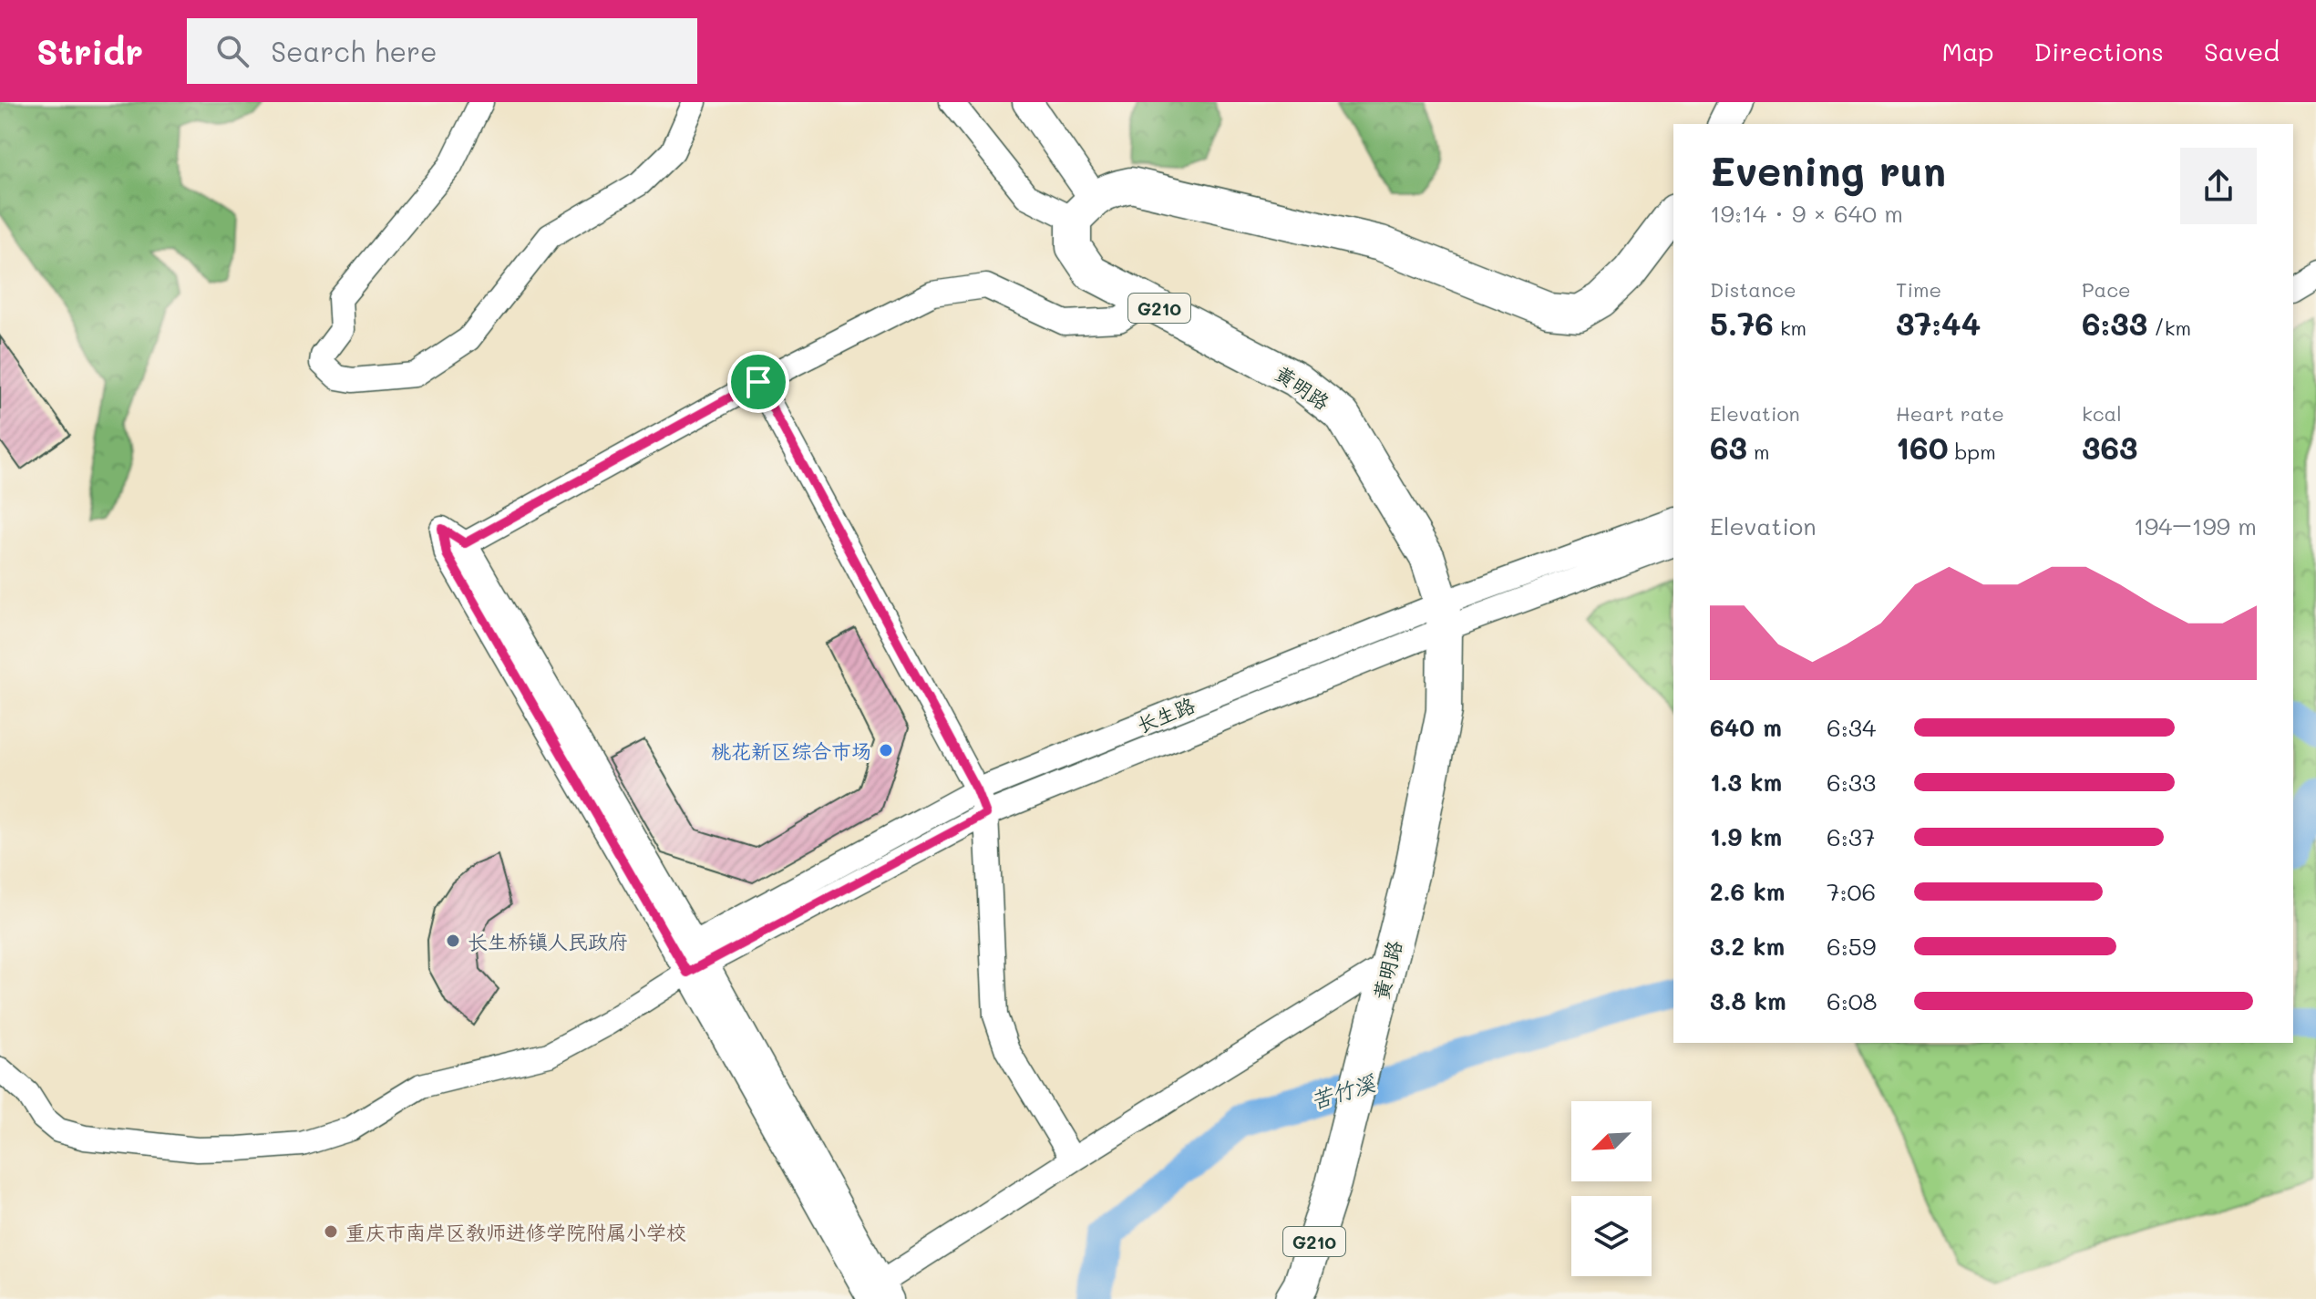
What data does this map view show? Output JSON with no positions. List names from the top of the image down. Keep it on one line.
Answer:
{"streets":{"highway":["G210","黄明路"],"street":["长生路"]},"crossings":[["黄明路","长生路"]],"water":["苦竹溪"],"places":["桃花新区综合市场","长生桥镇人民政府","重庆市南岸区教师进修学院附属小学校"],"north":"bottom left","page":{"header":"Stridr","search":"Search here","nav":["Map","Directions","Saved"],"heading":["Evening run","19:14 · 9 × 640 m"],"stats":[["Distance","5.76 km"],["Time","37:44"],["Pace","6:33 /km"],["Elevation","63 m"],["Heart rate","160 bpm"],["kcal","363"]],"chart":["Elevation","194–199 m"],"list":[{"name":"640 m","note":"6:34"},{"name":"1.3 km","note":"6:33"},{"name":"1.9 km","note":"6:37"},{"name":"2.6 km","note":"7:06"},{"name":"3.2 km","note":"6:59"},{"name":"3.8 km","note":"6:08"}]}}
